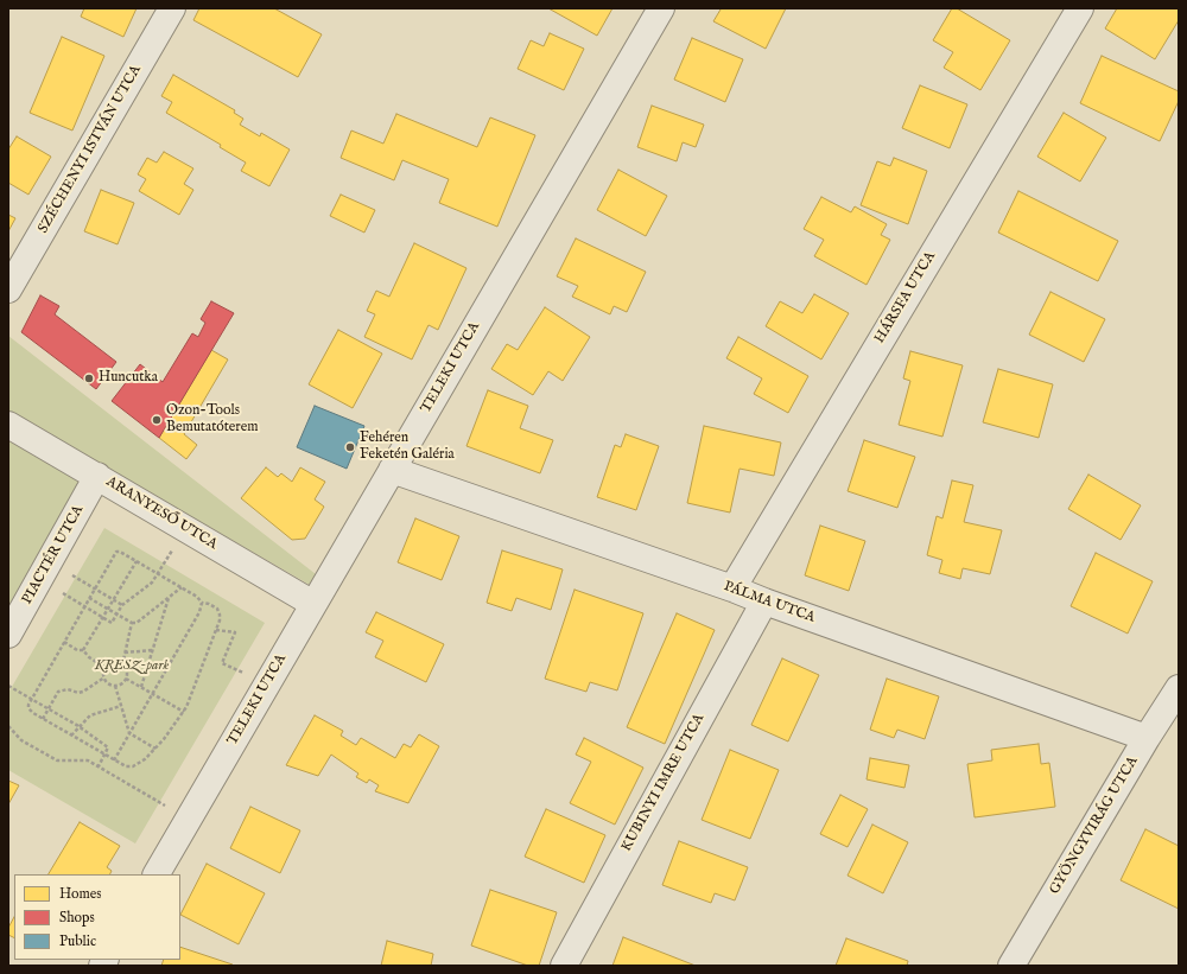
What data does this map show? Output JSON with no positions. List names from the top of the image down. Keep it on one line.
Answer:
{"streets":{"street":["SZÉCHENYI ISTVÁN UTCA","HÁRSFA UTCA","TELEKI UTCA","ARANYESŐ UTCA","PIACTÉR UTCA","PÁLMA UTCA","KUBINYI IMRE UTCA","GYÖNGYVIRÁG UTCA"]},"crossings":[["HÁRSFA UTCA","PÁLMA UTCA"],["TELEKI UTCA","ARANYESŐ UTCA"],["TELEKI UTCA","PÁLMA UTCA"],["ARANYESŐ UTCA","PIACTÉR UTCA"],["PÁLMA UTCA","KUBINYI IMRE UTCA"],["PÁLMA UTCA","GYÖNGYVIRÁG UTCA"]],"parks":["KRESZ-park"],"places":["Huncutka","Ozon-Tools Bemutatóterem","Fehéren Feketén Galéria"],"legend":["Homes","Shops","Public"]}
